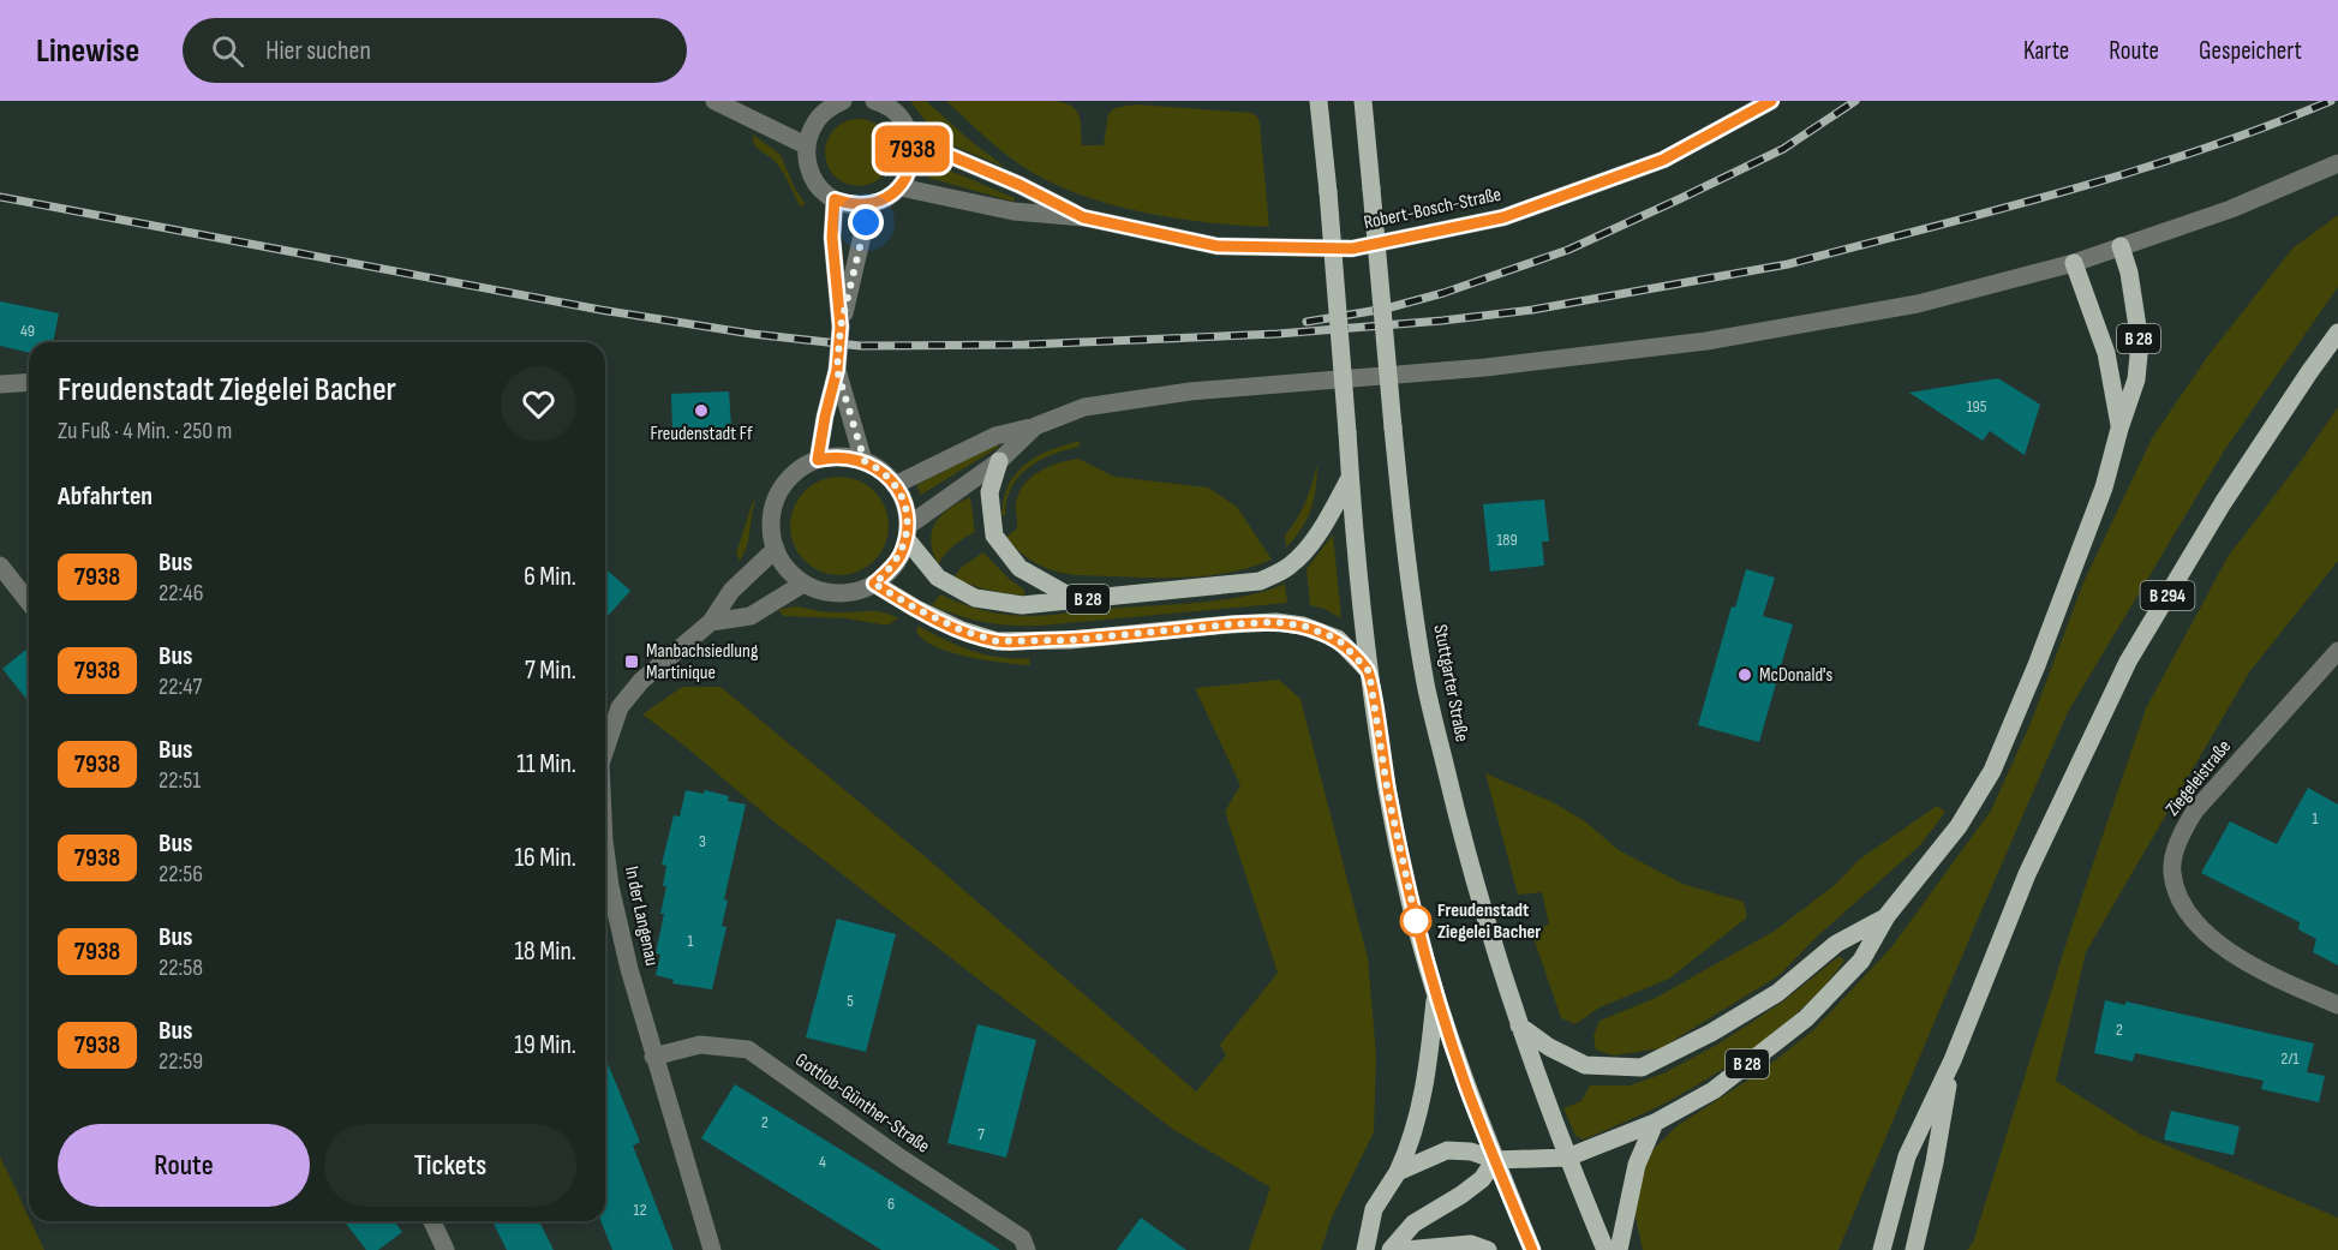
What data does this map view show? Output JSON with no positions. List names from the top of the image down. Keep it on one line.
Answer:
{"streets":{"main road":["B 28","B 294","Stuttgarter Straße"],"street":["Robert-Bosch-Straße","Ziegeleistraße","In der Langenau","Gottlob-Günther-Straße"]},"crossings":[["B 28","Stuttgarter Straße"],["B 28","In der Langenau"],["In der Langenau","Gottlob-Günther-Straße"]],"places":{"other":["Freudenstadt Ff","McDonald's","Freudenstadt Ziegelei Bacher"],"transit":["Manbachsiedlung Martinique"]},"lines":["bus line 7938"],"house_numbers":["49","195","189","1","3","1","5","2","2/1","2","7","4","6","12"],"page":{"header":"Linewise","search":"Hier suchen","nav":["Karte","Route","Gespeichert"],"on_map":"7938","heading":[["Freudenstadt Ziegelei Bacher","Zu Fuß · 4 Min. · 250 m"],"Abfahrten"],"list":[{"mark":"7938","name":"Bus","note":"22:46","value":"6 Min."},{"mark":"7938","name":"Bus","note":"22:47","value":"7 Min."},{"mark":"7938","name":"Bus","note":"22:51","value":"11 Min."},{"mark":"7938","name":"Bus","note":"22:56","value":"16 Min."},{"mark":"7938","name":"Bus","note":"22:58","value":"18 Min."},{"mark":"7938","name":"Bus","note":"22:59","value":"19 Min."}],"buttons":["Route","Tickets"]}}
